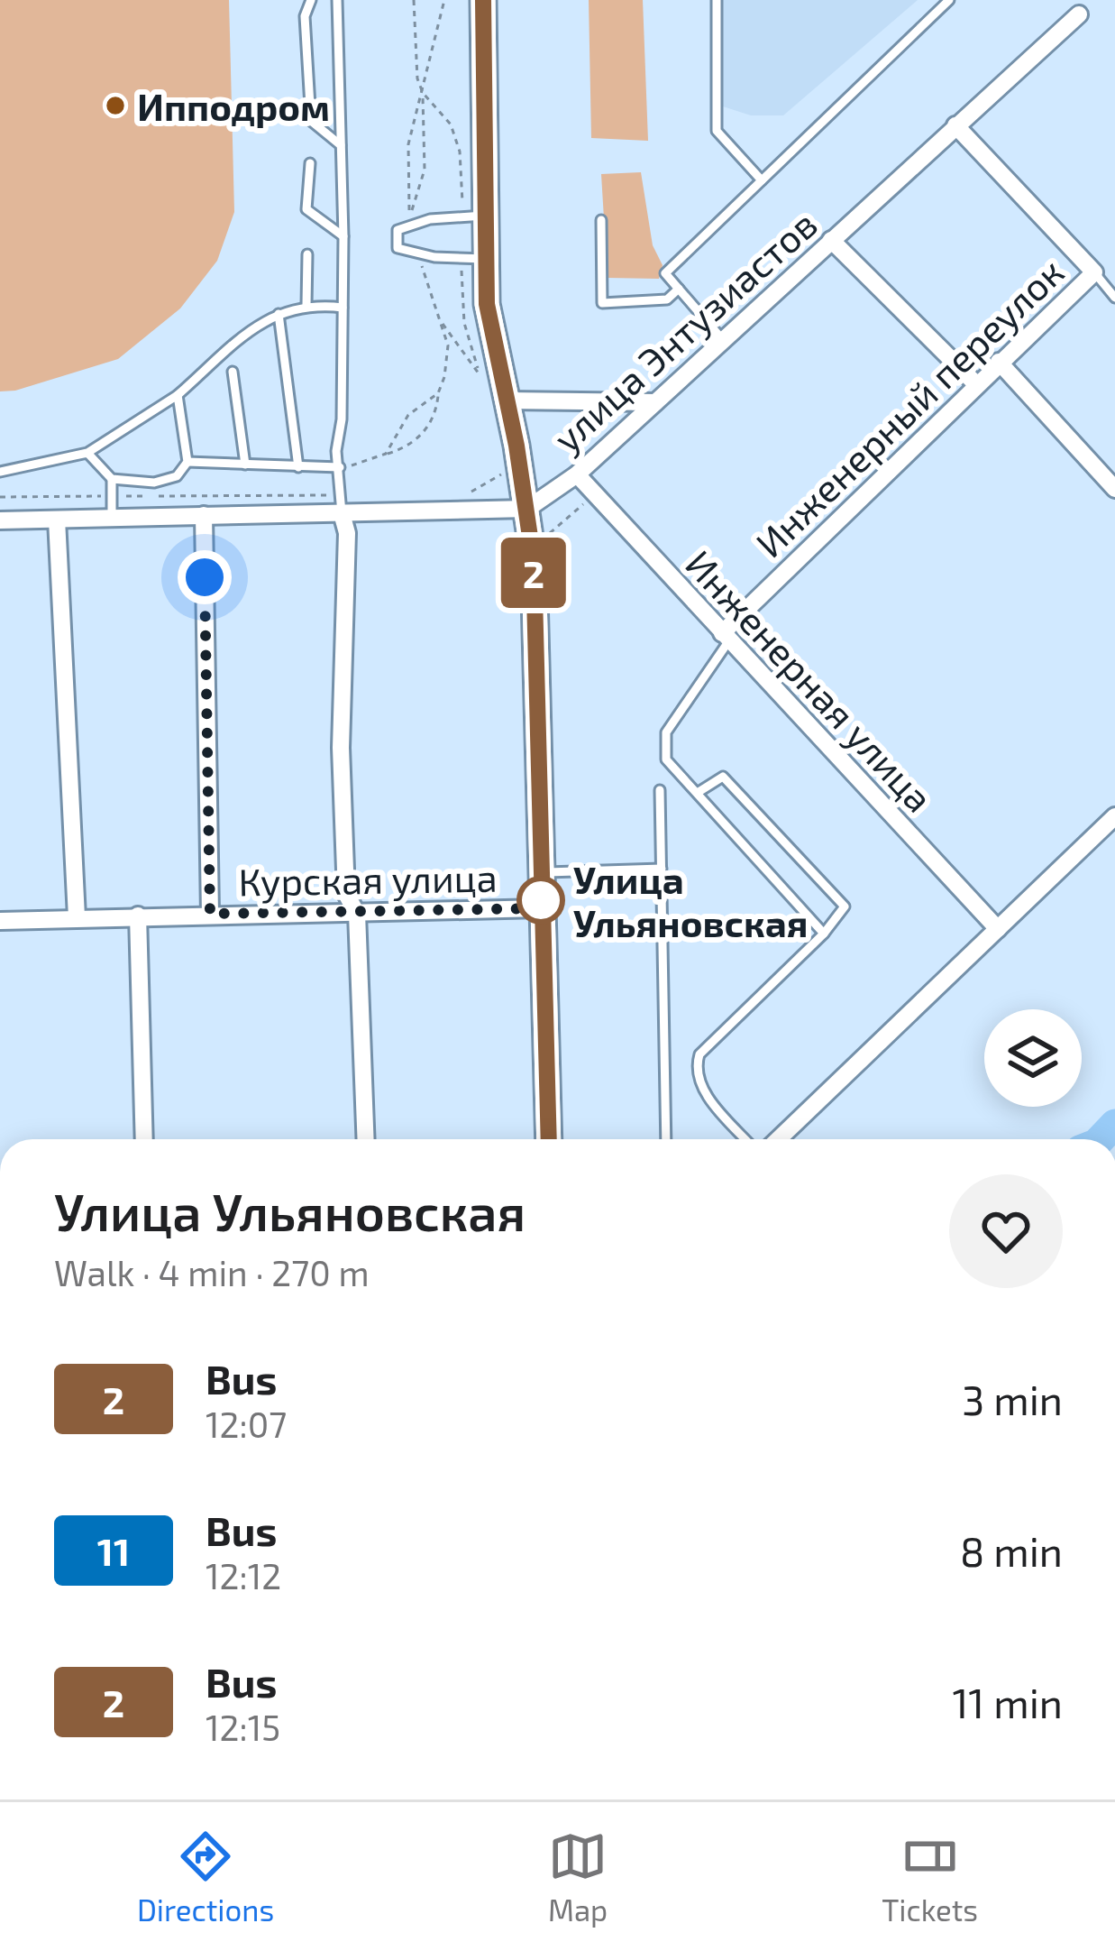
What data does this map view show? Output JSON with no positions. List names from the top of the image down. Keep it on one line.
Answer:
{"streets":{"street":["улица Энтузиастов","Инженерный переулок","Инженерная улица","Курская улица"]},"crossings":[["улица Энтузиастов","Инженерная улица"],["Инженерный переулок","Инженерная улица"]],"places":["Ипподром","Улица Ульяновская"],"lines":["bus line 2"],"page":{"on_map":"2","heading":["Улица Ульяновская","Walk · 4 min · 270 m"],"list":[{"mark":"2","name":"Bus","note":"12:07","value":"3 min"},{"mark":"11","name":"Bus","note":"12:12","value":"8 min"},{"mark":"2","name":"Bus","note":"12:15","value":"11 min"}],"tabs":["Directions","Map","Tickets"]}}
